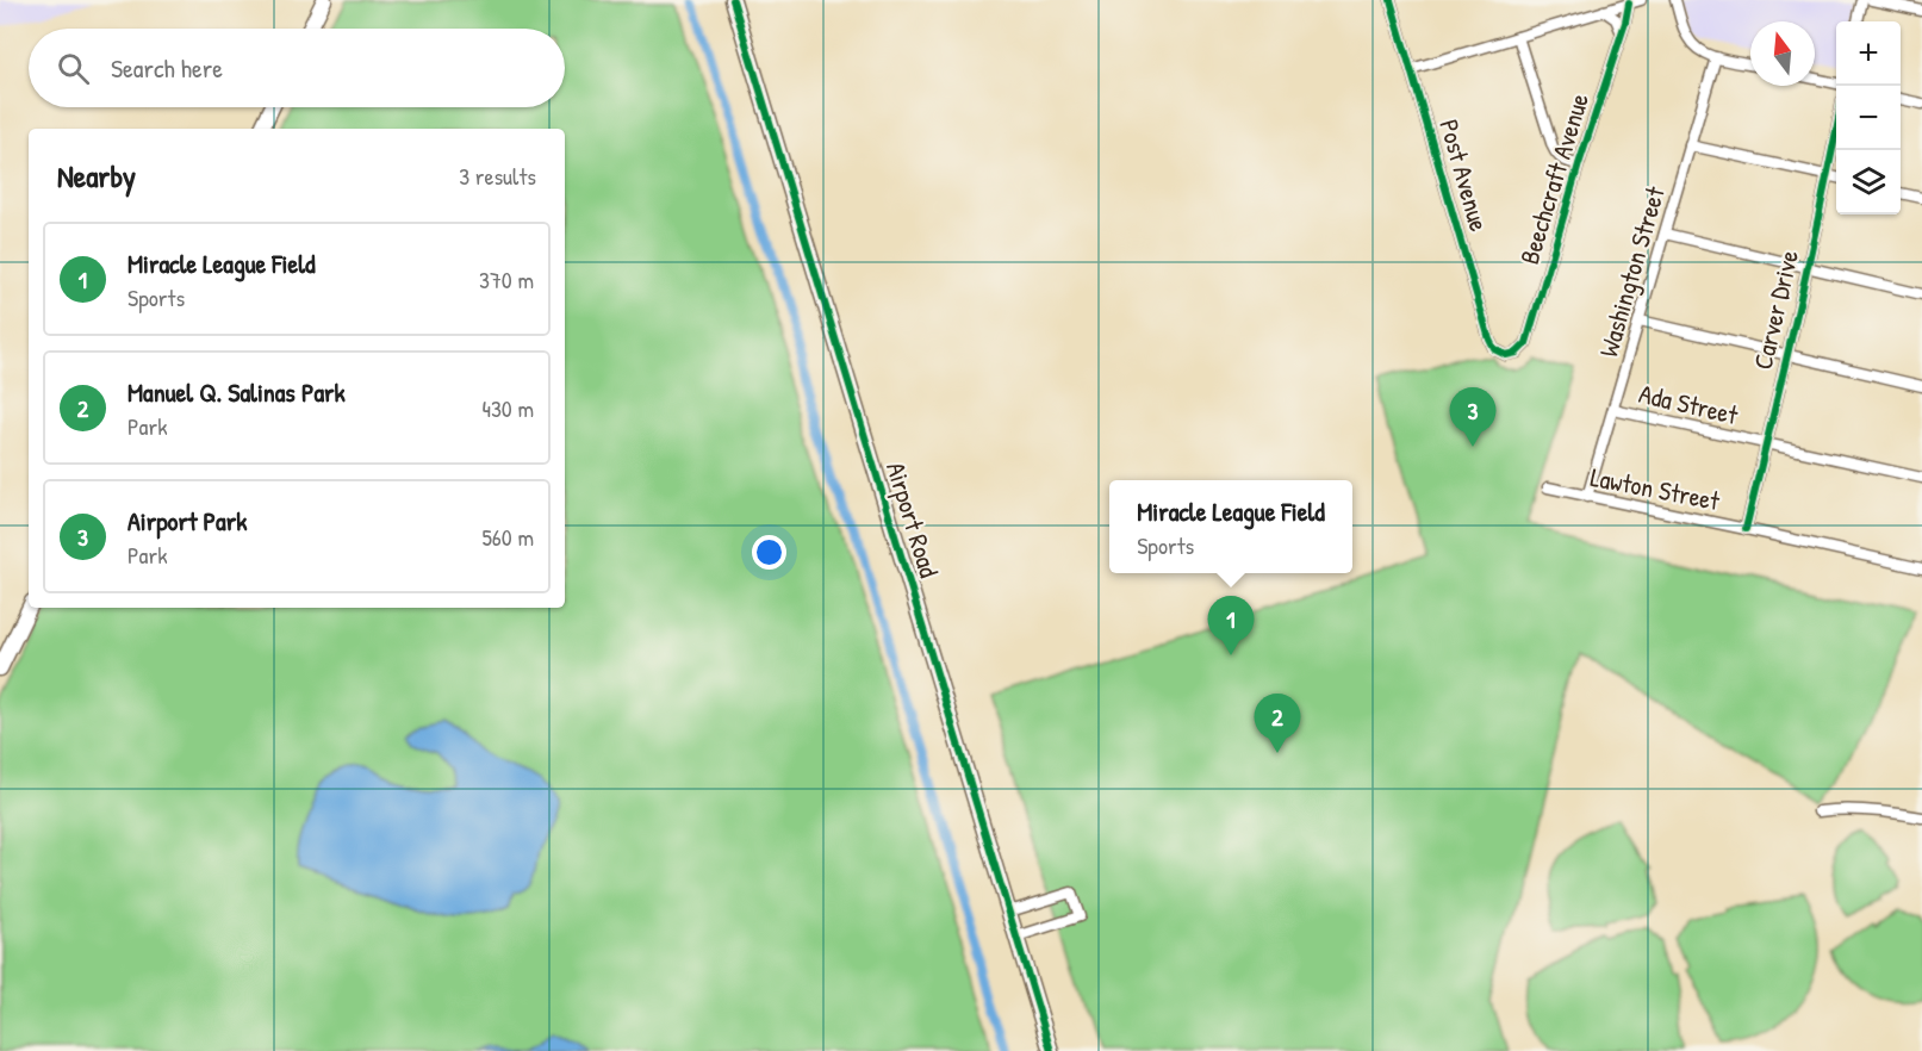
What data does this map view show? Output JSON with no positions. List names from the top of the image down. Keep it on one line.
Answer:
{"streets":{"street":["Post Avenue","Beechcraft Avenue","Washington Street","Carver Drive","Ada Street","Lawton Street","Airport Road"]},"crossings":[["Post Avenue","Beechcraft Avenue"],["Washington Street","Ada Street"],["Washington Street","Lawton Street"],["Carver Drive","Ada Street"],["Carver Drive","Lawton Street"]],"north":"top","page":{"map_buttons":["+","−"],"search":"Search here","heading":["Nearby","3 results"],"list":[{"mark":"1","name":"Miracle League Field","note":"Sports","value":"370 m"},{"mark":"2","name":"Manuel Q. Salinas Park","note":"Park","value":"430 m"},{"mark":"3","name":"Airport Park","note":"Park","value":"560 m"}],"pins":["3","1","2"],"popup":["Miracle League Field","Sports"]}}
